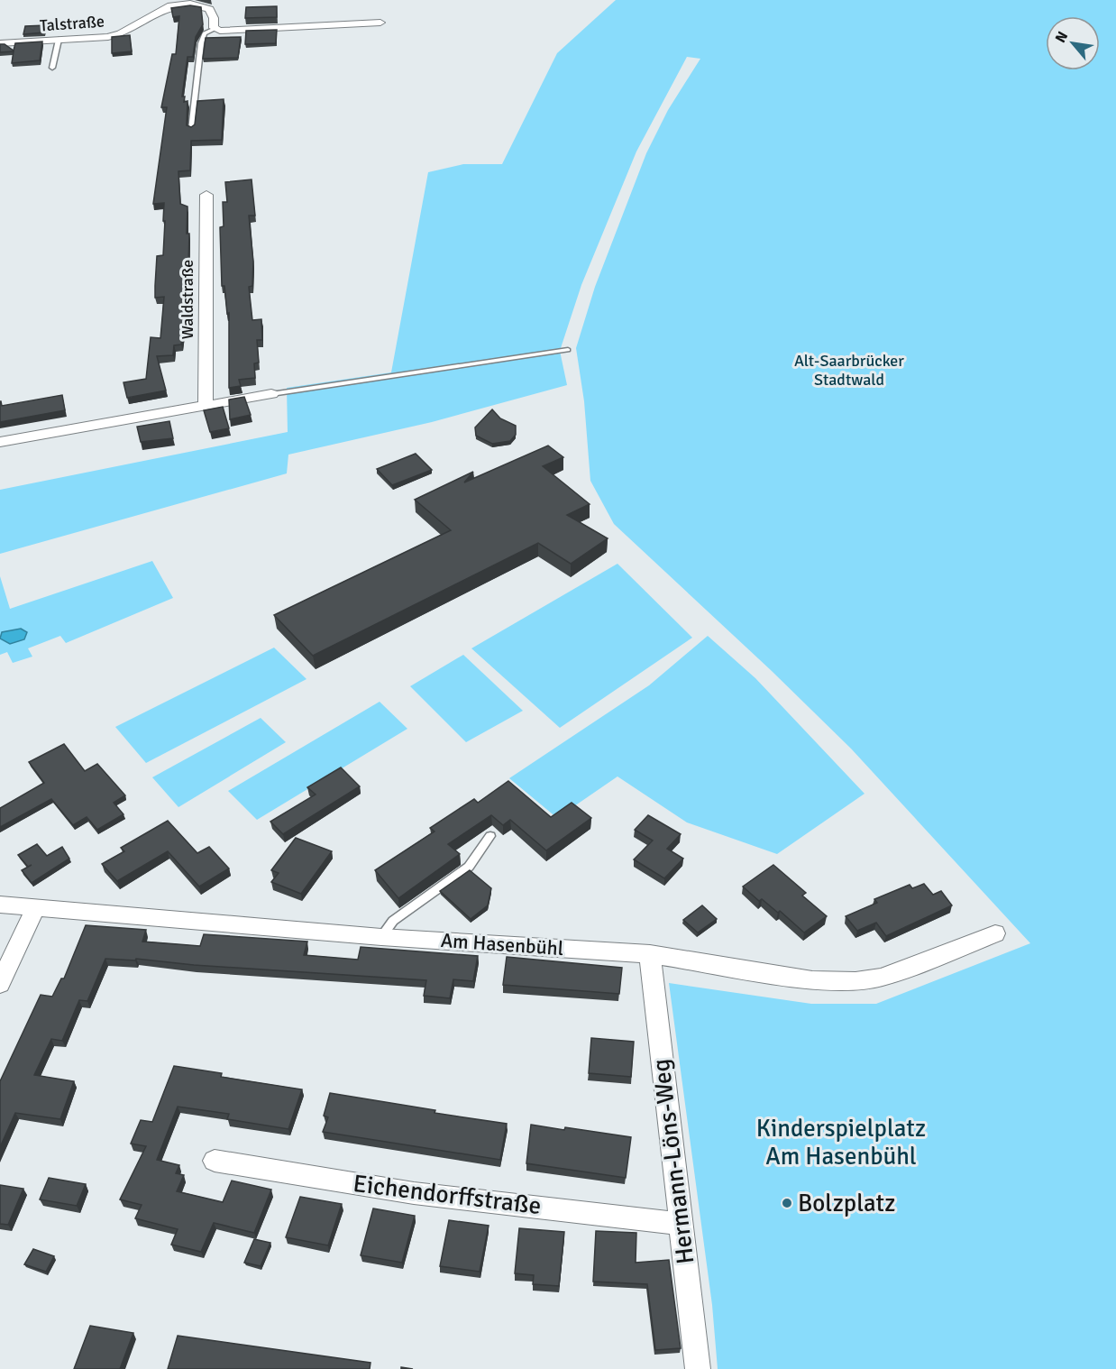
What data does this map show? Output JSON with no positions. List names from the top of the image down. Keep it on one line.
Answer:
{"streets":{"street":["Talstraße","Waldstraße","Am Hasenbühl","Hermann-Löns-Weg","Eichendorffstraße"]},"crossings":[["Am Hasenbühl","Hermann-Löns-Weg"],["Hermann-Löns-Weg","Eichendorffstraße"]],"parks":["Alt-Saarbrücker Stadtwald","Kinderspielplatz Am Hasenbühl"],"places":["Bolzplatz"],"north":"top left"}
